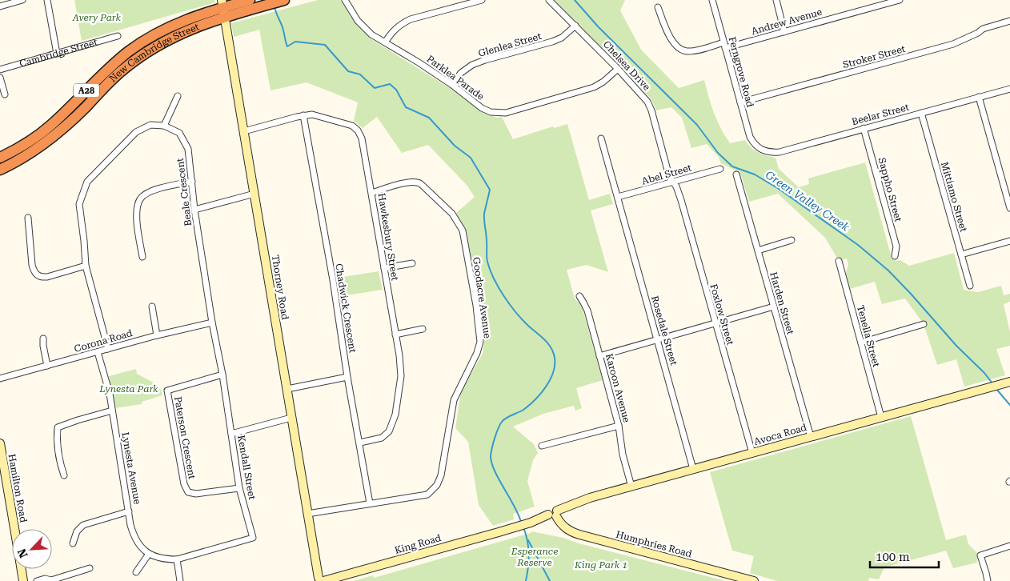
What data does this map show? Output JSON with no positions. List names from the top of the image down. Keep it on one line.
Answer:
{"streets":{"highway":["New Cambridge Street","A28"],"main road":["Thorney Road","Avoca Road","Hamilton Road","King Road","Humphries Road"],"street":["Andrew Avenue","Glenlea Street","Cambridge Street","Stroker Street","Chelsea Drive","Ferngrove Road","Parklea Parade","Beelar Street","Abel Street","Sappho Street","Beale Crescent","Mittiamo Street","Hawkesbury Street","Goodacre Avenue","Harden Street","Chadwick Crescent","Foxlow Street","Rosedale Street","Tenella Street","Corona Road","Karoon Avenue","Paterson Crescent","Kendall Street","Lynesta Avenue"]},"crossings":[["Andrew Avenue","Ferngrove Road"],["Glenlea Street","Chelsea Drive"],["Glenlea Street","Parklea Parade"],["New Cambridge Street","Thorney Road"],["Stroker Street","Ferngrove Road"],["Chelsea Drive","Parklea Parade"],["Chelsea Drive","Abel Street"],["Chelsea Drive","Foxlow Street"],["Ferngrove Road","Beelar Street"],["Beelar Street","Sappho Street"],["Beelar Street","Mittiamo Street"],["Abel Street","Foxlow Street"],["Abel Street","Rosedale Street"],["Beale Crescent","Corona Road"],["Beale Crescent","Kendall Street"],["Hawkesbury Street","Thorney Road"],["Hawkesbury Street","Goodacre Avenue"],["Hawkesbury Street","Chadwick Crescent"],["Thorney Road","Goodacre Avenue"],["Thorney Road","King Road"],["Goodacre Avenue","Chadwick Crescent"],["Harden Street","Avoca Road"],["Foxlow Street","Avoca Road"],["Rosedale Street","Avoca Road"],["Tenella Street","Avoca Road"],["Corona Road","Kendall Street"],["Corona Road","Lynesta Avenue"],["Karoon Avenue","Avoca Road"],["Avoca Road","King Road"],["Avoca Road","Humphries Road"],["Paterson Crescent","Kendall Street"]],"water":["Green Valley Creek"],"parks":["Avery Park","Lynesta Park","Esperance Reserve","King Park 1"],"scale_bar":"100 m","north":"bottom left"}
